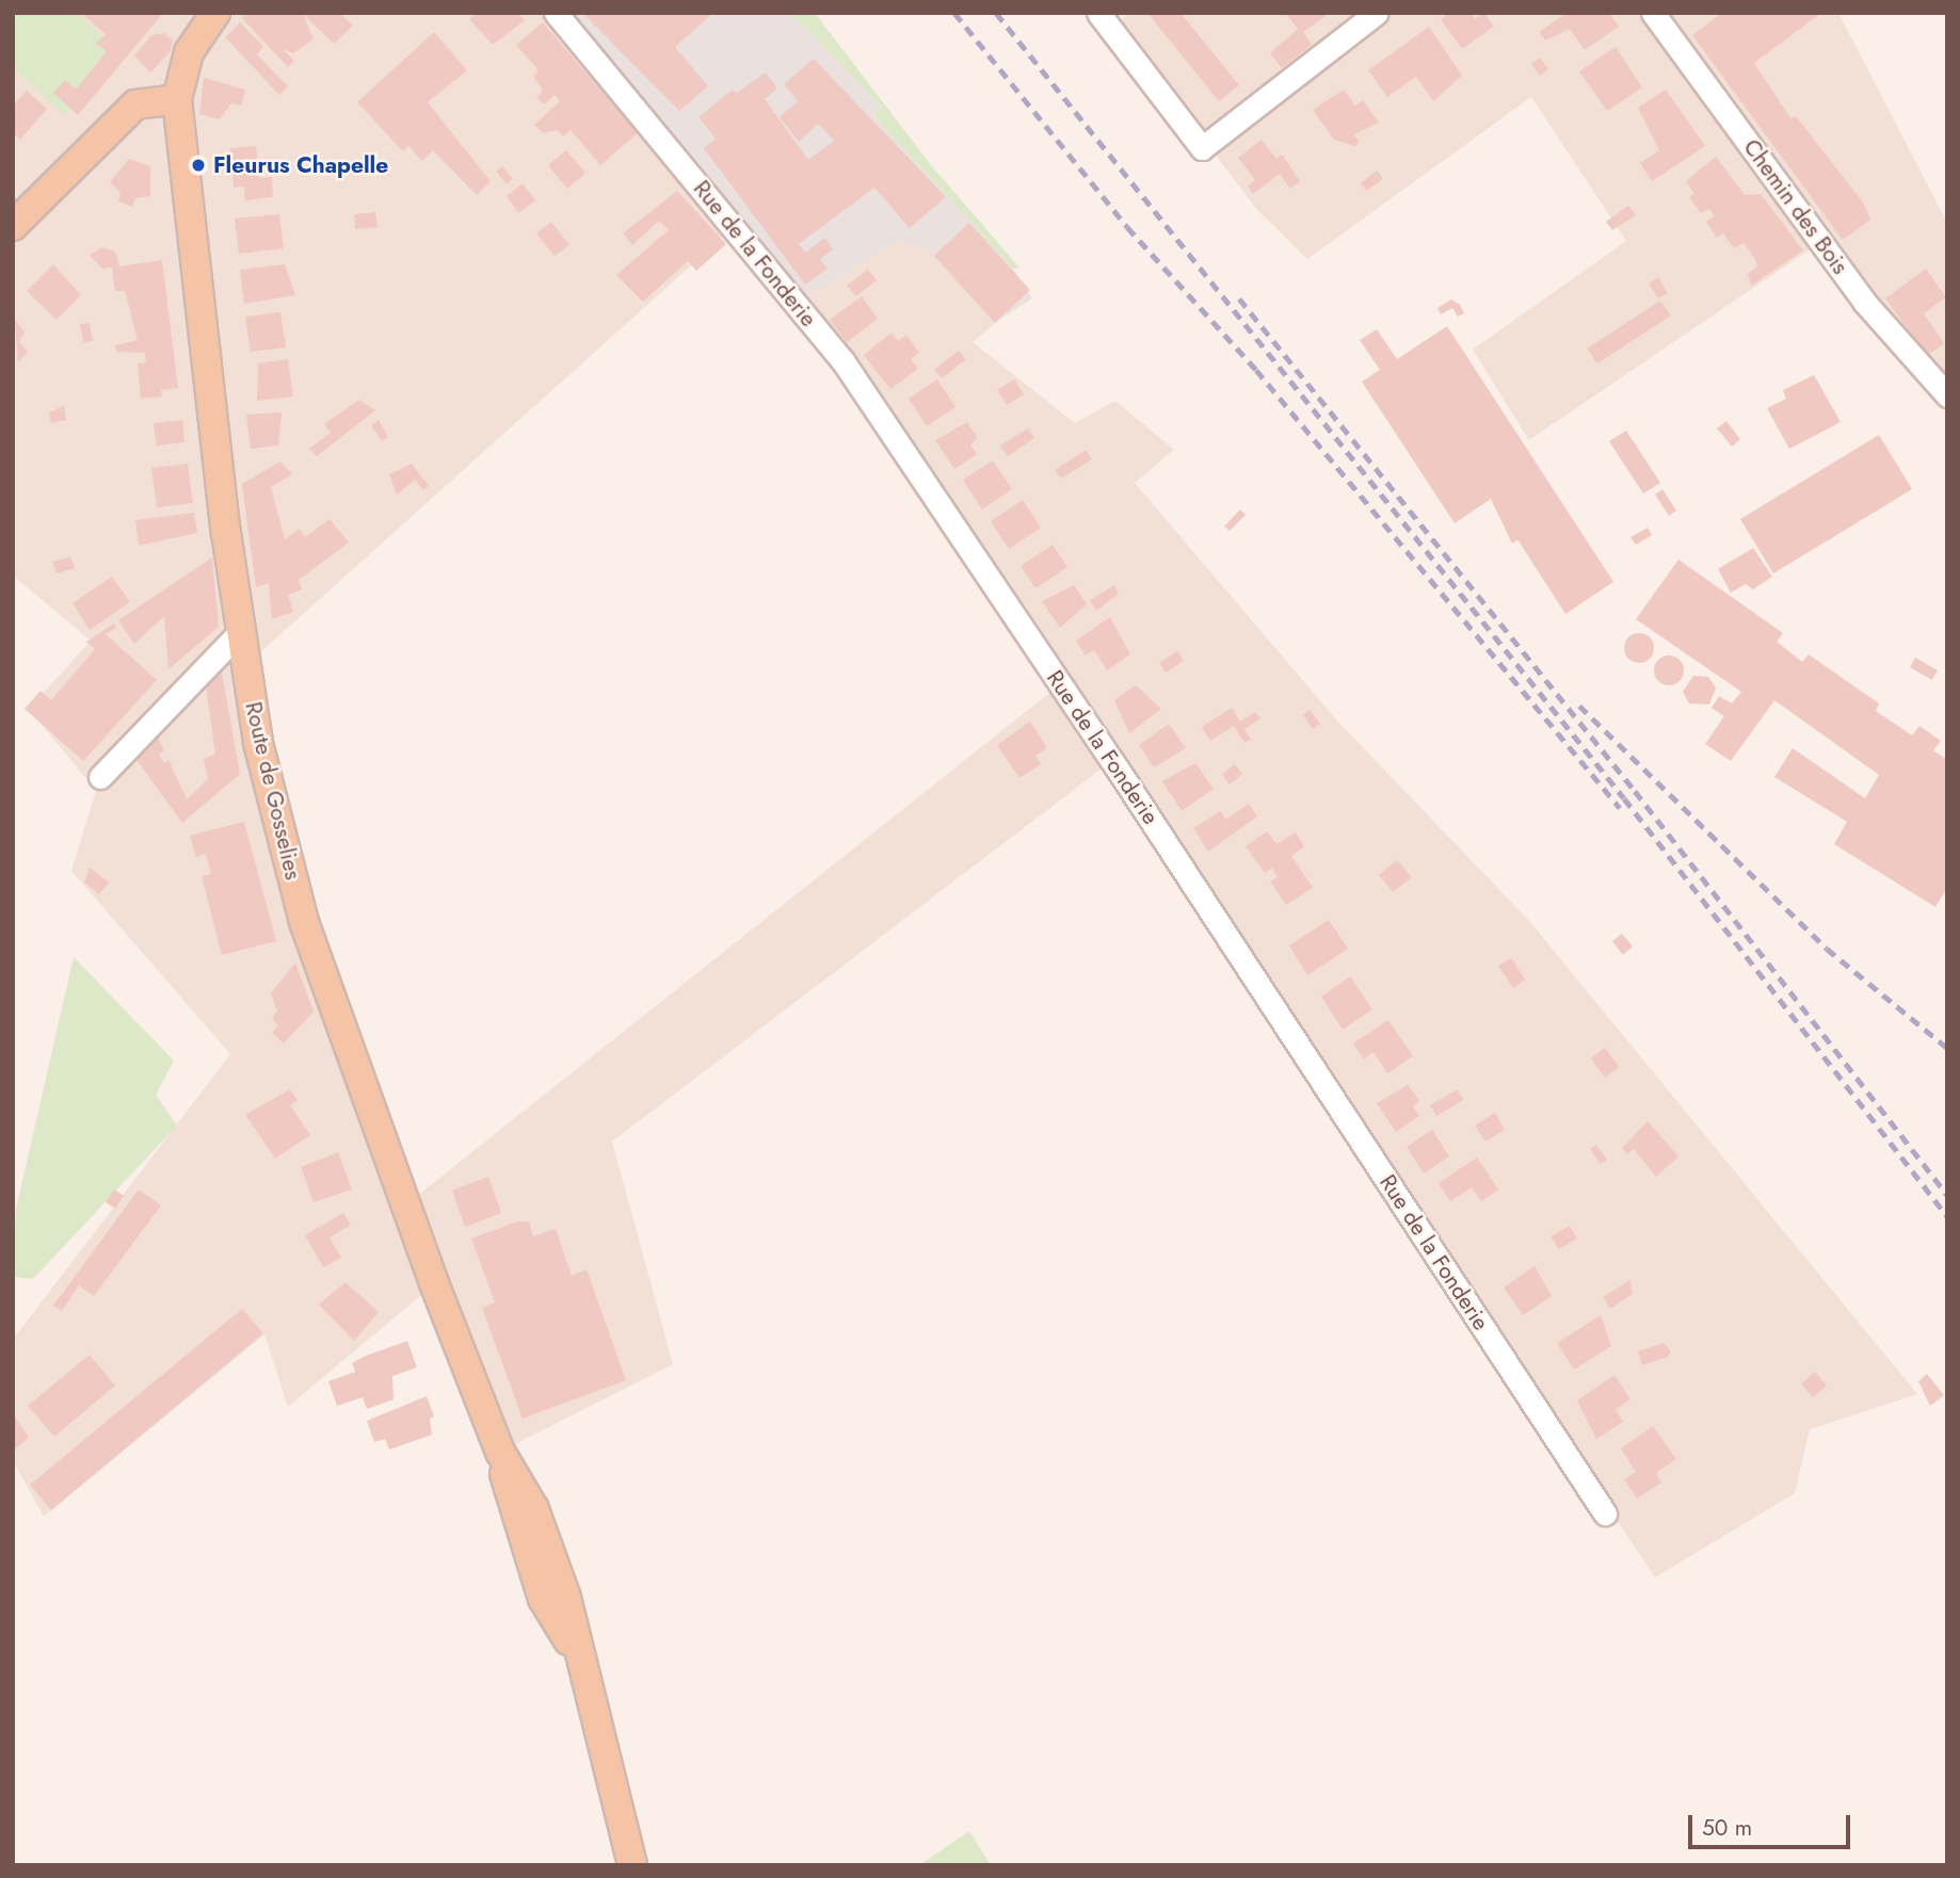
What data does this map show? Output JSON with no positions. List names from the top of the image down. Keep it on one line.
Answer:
{"streets":{"main road":["Route de Gosselies"],"street":["Chemin des Bois","Rue de la Fonderie"]},"places":["Fleurus Chapelle"],"scale_bar":"50 m"}
